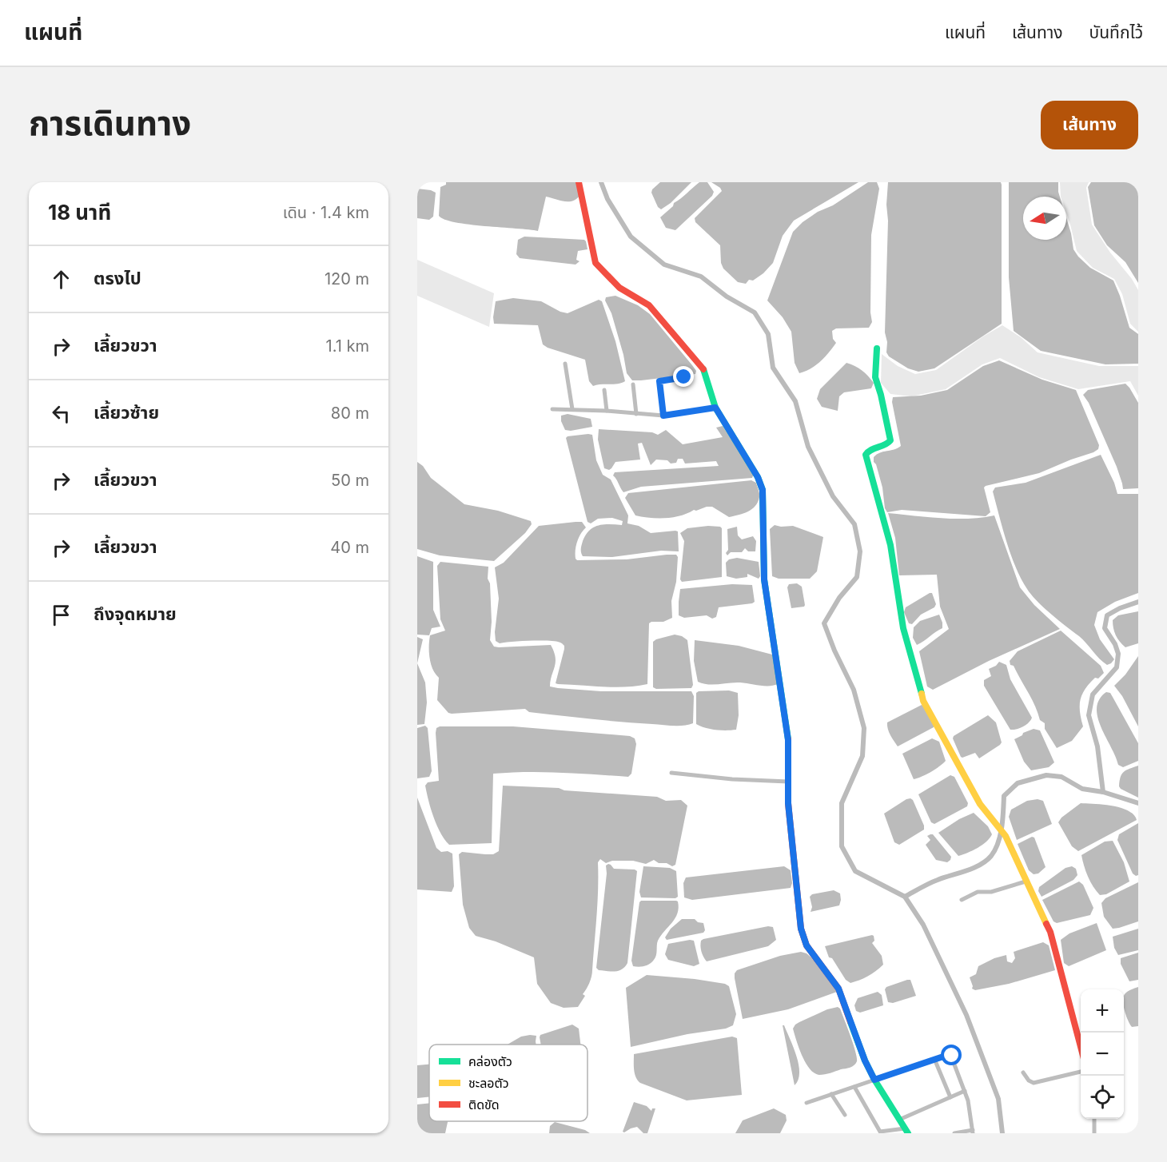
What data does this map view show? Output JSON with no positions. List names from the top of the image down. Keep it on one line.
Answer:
{"legend":["คล่องตัว","ชะลอตัว","ติดขัด"],"north":"left","page":{"header":"แผนที่","nav":["แผนที่","เส้นทาง","บันทึกไว้"],"title":"การเดินทาง","buttons":"เส้นทาง","heading":["18 นาที","เดิน · 1.4 km"],"list":[["ตรงไป","120 m"],["เลี้ยวขวา","1.1 km"],["เลี้ยวซ้าย","80 m"],["เลี้ยวขวา","50 m"],["เลี้ยวขวา","40 m"],"ถึงจุดหมาย"],"map_buttons":["+","−"]}}
